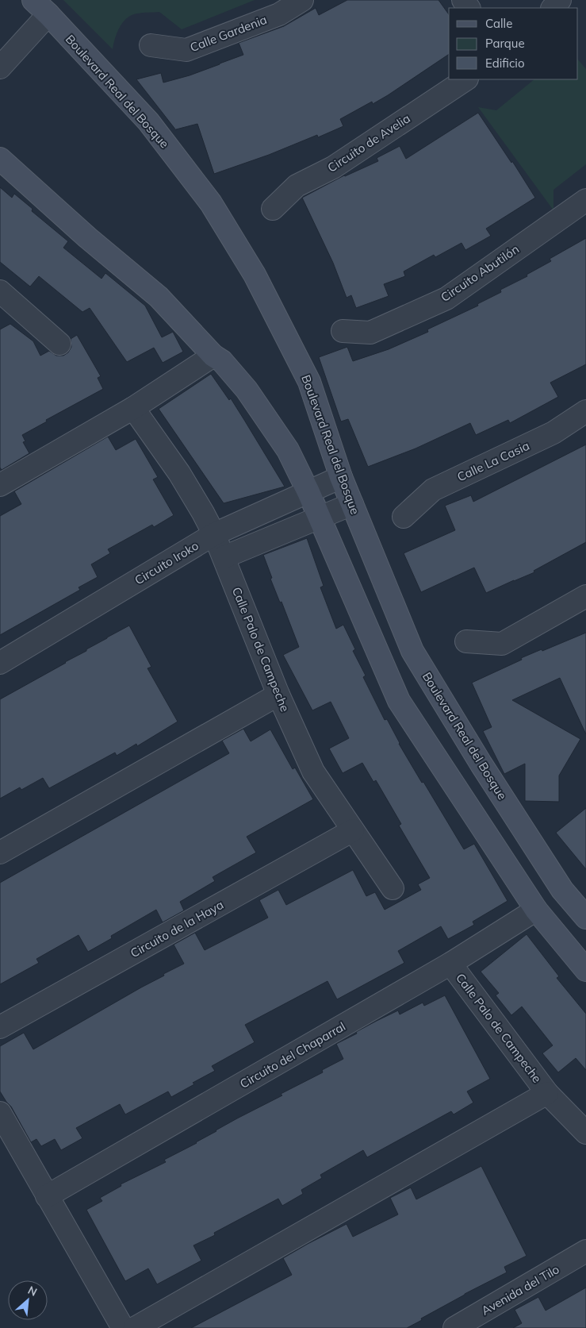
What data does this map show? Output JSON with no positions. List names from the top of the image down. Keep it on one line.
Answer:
{"streets":{"street":["Calle Gardenia","Boulevard Real del Bosque","Circuito de Avelia","Circuito Abutilón","Calle La Casia","Circuito Iroko","Calle Palo de Campeche","Circuito de la Haya","Circuito del Chaparral","Avenida del Tilo"]},"crossings":[["Boulevard Real del Bosque","Circuito Iroko"],["Circuito Iroko","Calle Palo de Campeche"],["Calle Palo de Campeche","Circuito de la Haya"],["Calle Palo de Campeche","Circuito del Chaparral"]],"legend":["Calle","Parque","Edificio"],"north":"top right"}
